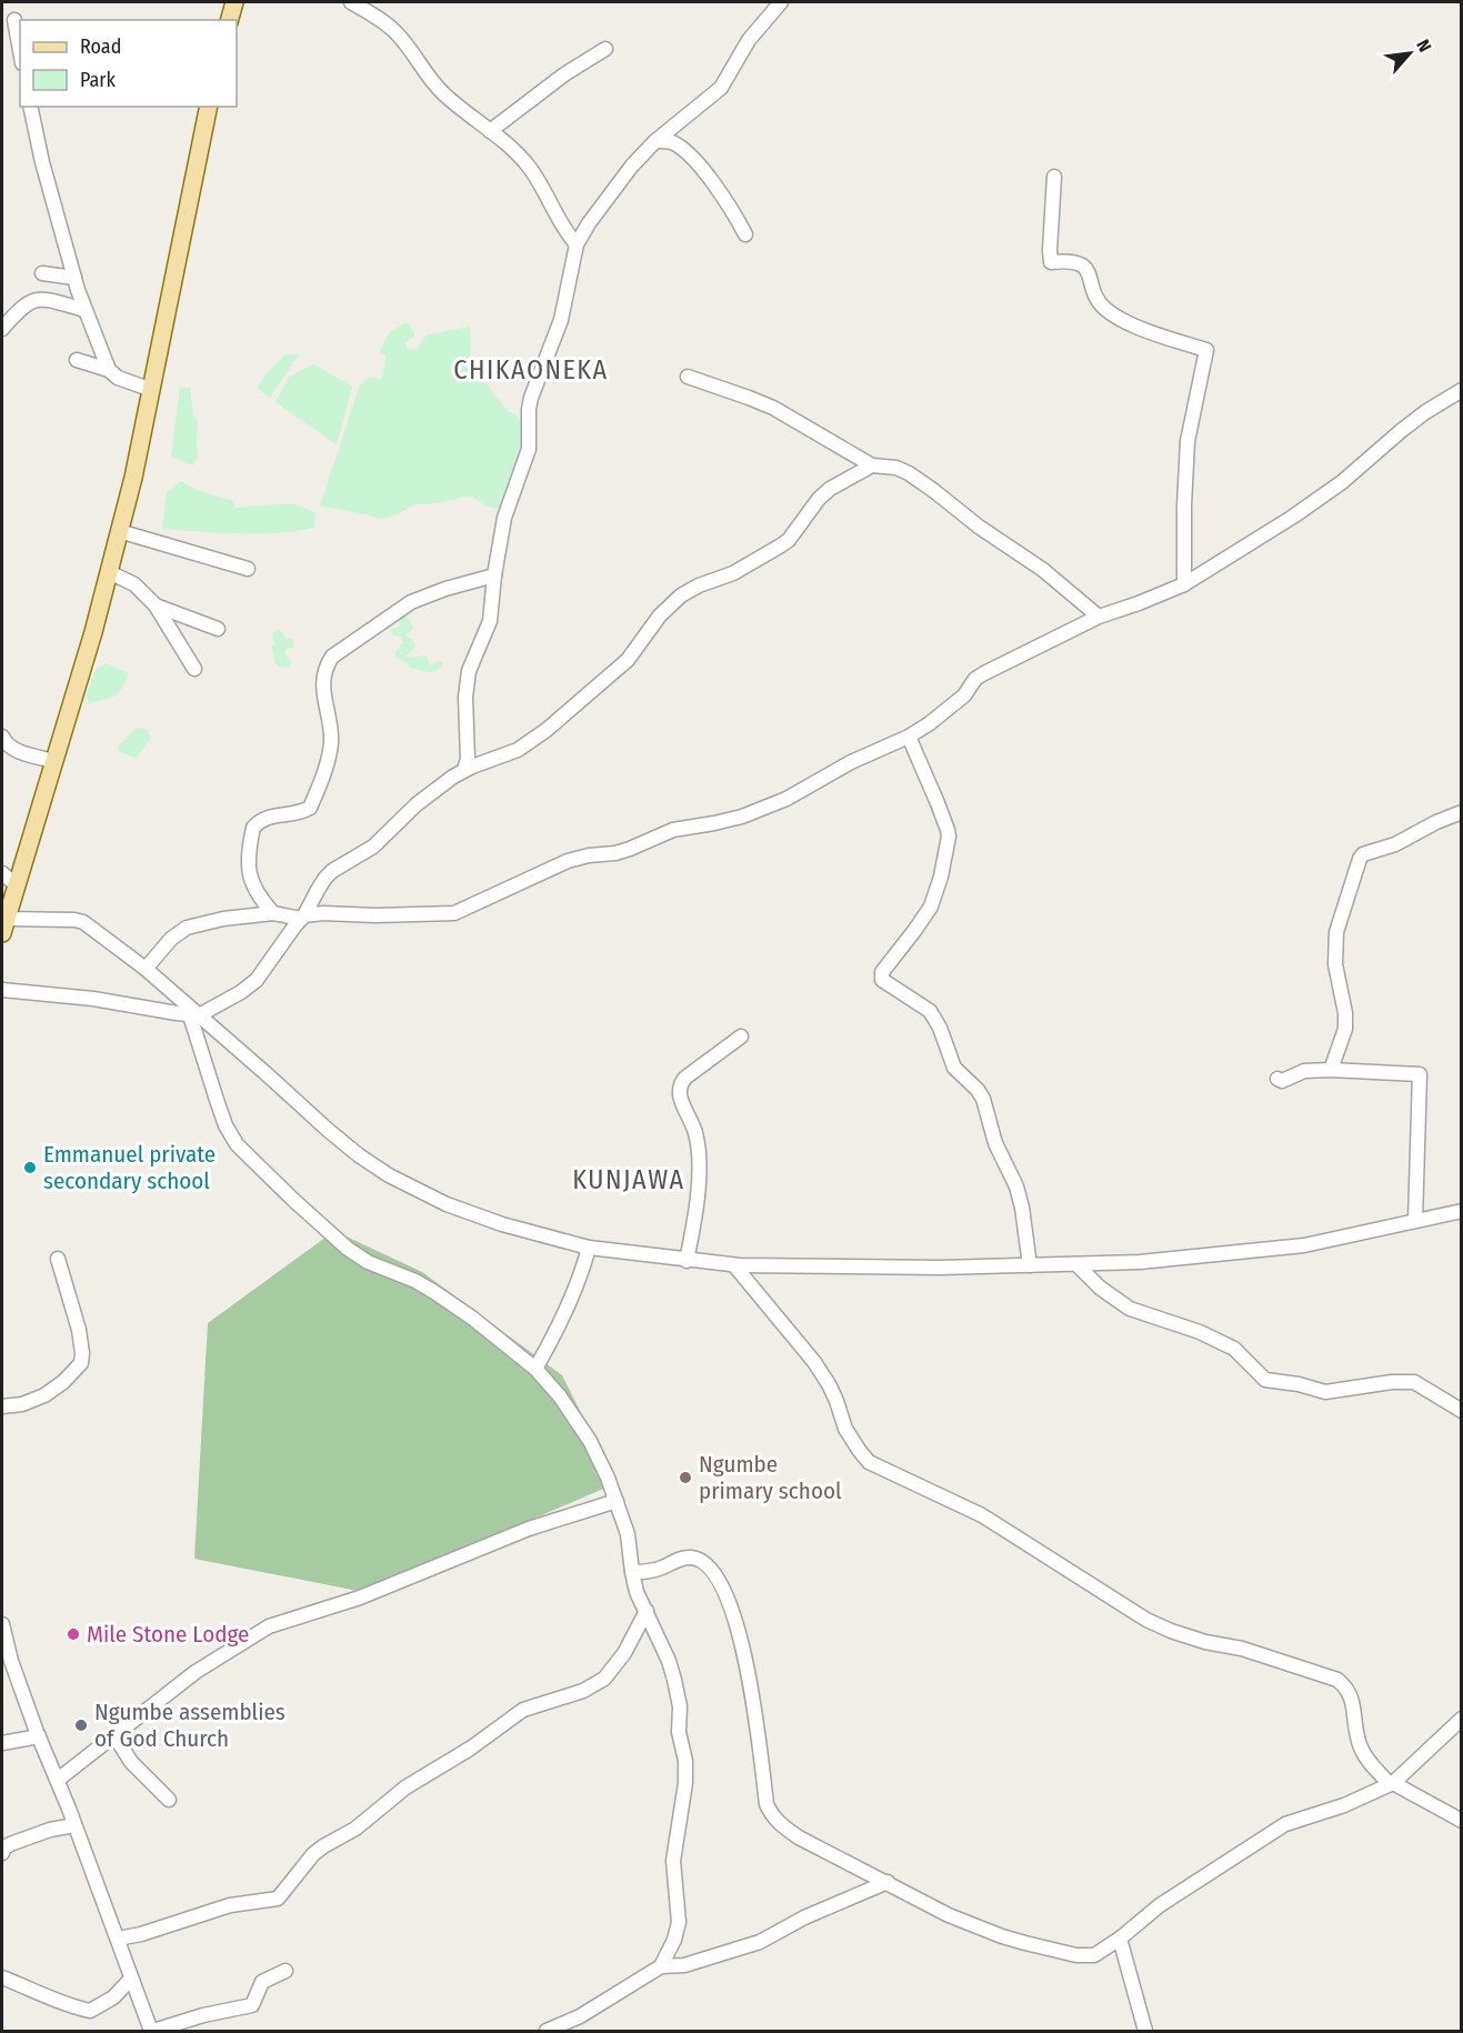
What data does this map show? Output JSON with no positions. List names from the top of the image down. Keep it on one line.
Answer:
{"districts":["CHIKAONEKA","KUNJAWA"],"places":["Emmanuel private secondary school","Ngumbe primary school","Mile Stone Lodge","Ngumbe assemblies of God Church"],"legend":["Road","Park"],"north":"top right"}
